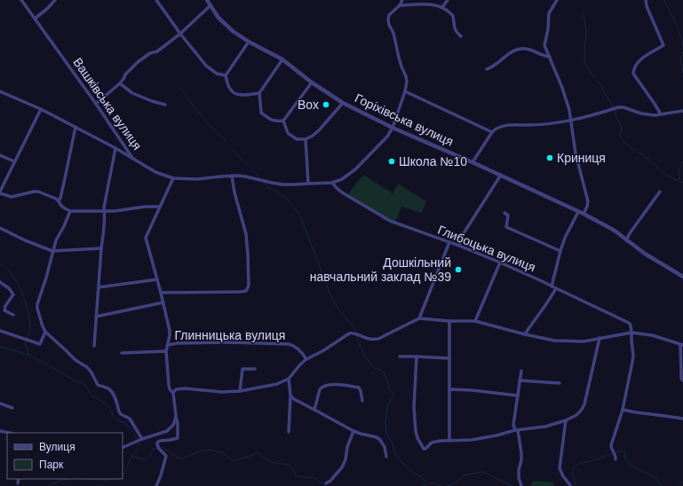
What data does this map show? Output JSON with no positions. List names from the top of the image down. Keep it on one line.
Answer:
{"streets":{"street":["Вашківська вулиця","Горіхівська вулиця","Глибоцька вулиця","Глинницька вулиця"]},"crossings":[["Вашківська вулиця","Горіхівська вулиця"],["Вашківська вулиця","Глибоцька вулиця"]],"places":["Box","Криниця","Школа №10","Дошкільний навчальний заклад №39"],"legend":["Вулиця","Парк"]}
